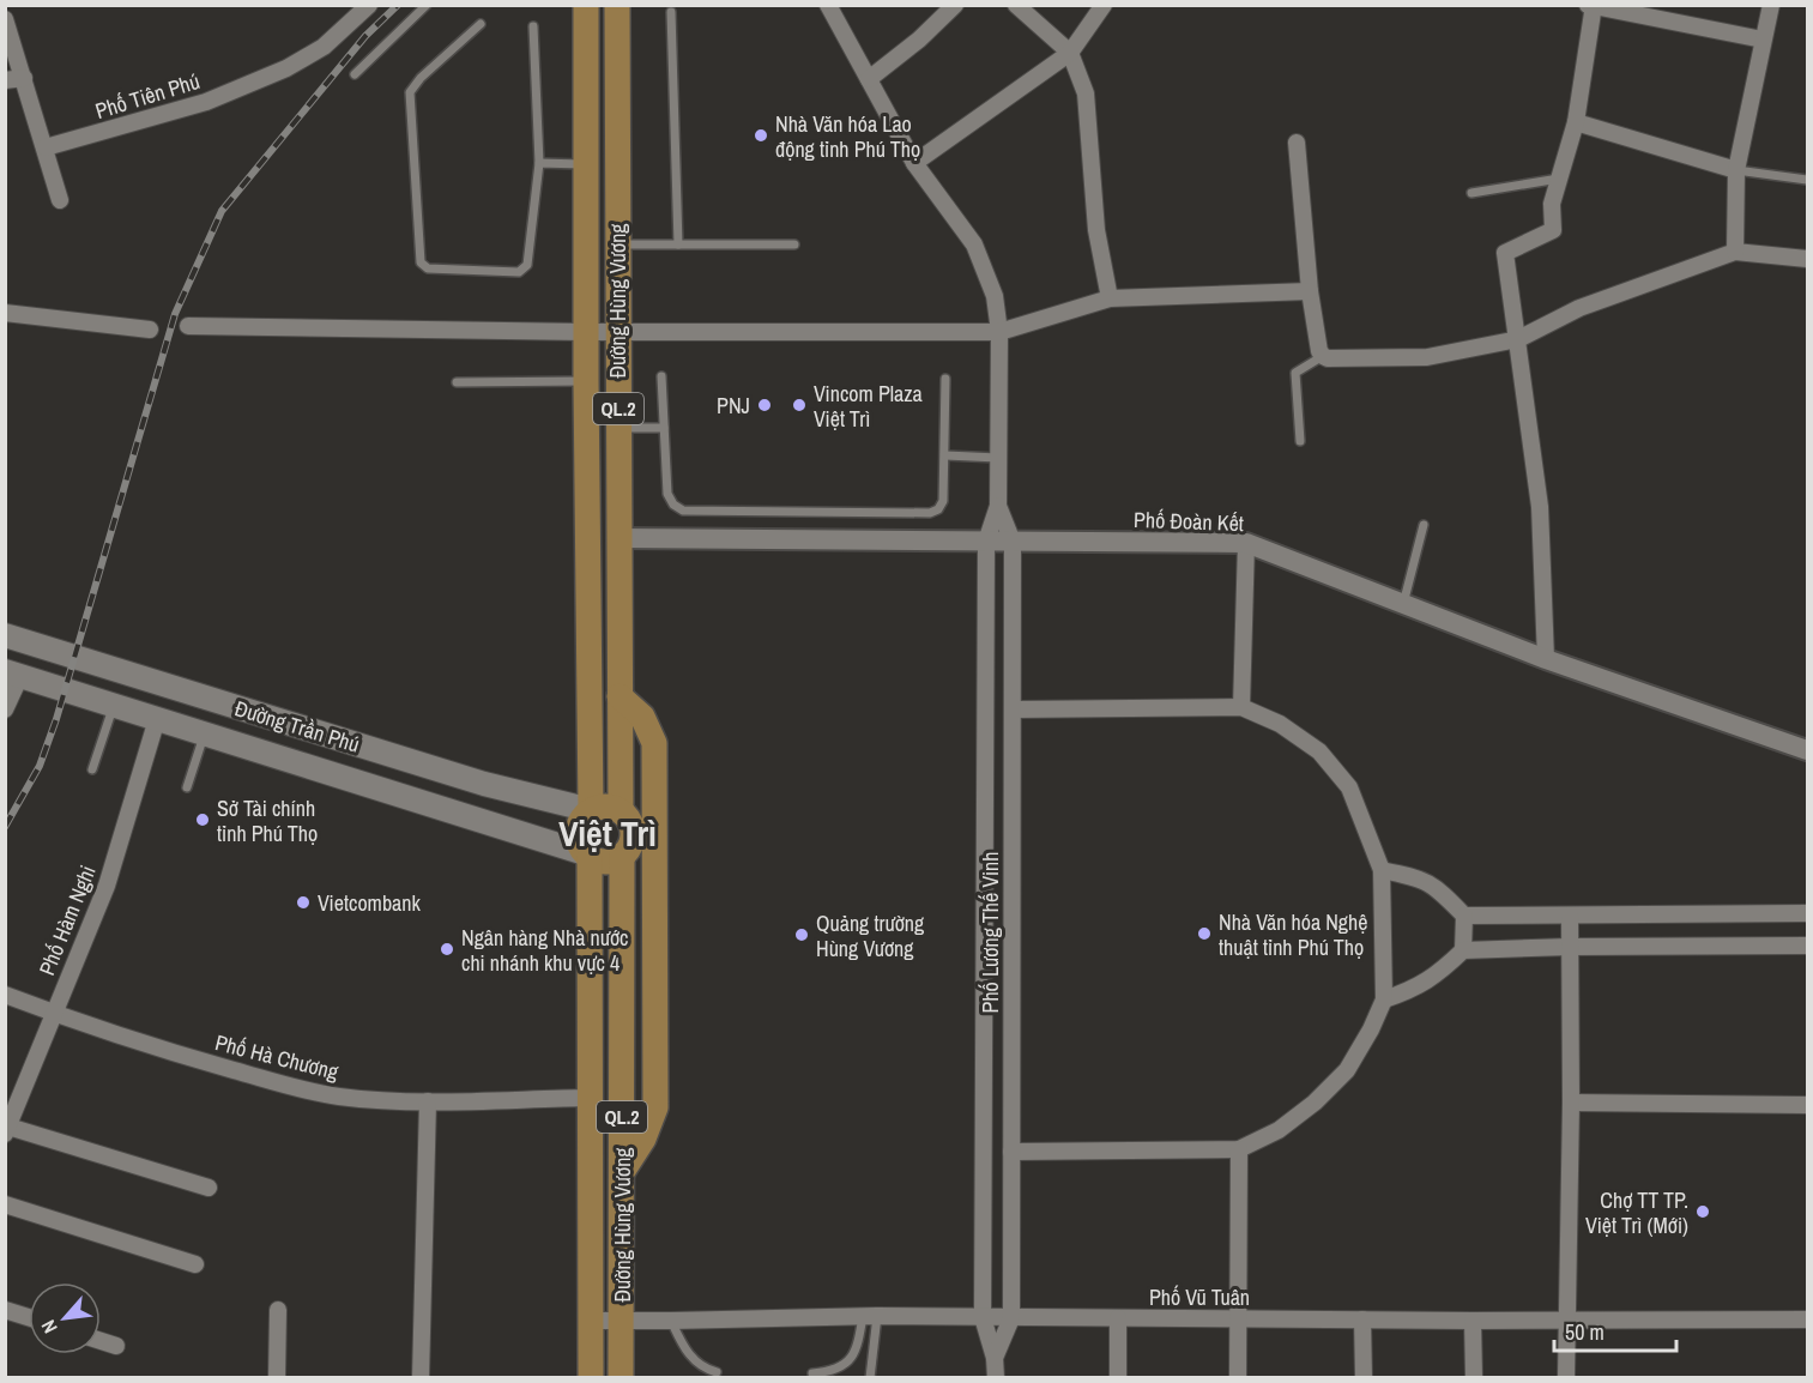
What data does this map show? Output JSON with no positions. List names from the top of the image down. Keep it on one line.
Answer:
{"streets":{"main road":["Đường Hùng Vương","QL.2","Đường Trần Phú"],"street":["Phố Tiên Phú","Phố Đoàn Kết","Phố Hàm Nghi","Phố Lương Thế Vinh","Phố Hà Chương","Phố Vũ Tuân"]},"crossings":[["Đường Hùng Vương","QL.2"],["Đường Hùng Vương","Phố Đoàn Kết"],["Đường Hùng Vương","Đường Trần Phú"],["Đường Hùng Vương","Phố Hà Chương"],["Đường Hùng Vương","Phố Vũ Tuân"],["QL.2","Đường Trần Phú"],["Phố Đoàn Kết","Phố Lương Thế Vinh"],["Đường Trần Phú","Phố Hàm Nghi"],["Phố Hàm Nghi","Phố Hà Chương"],["Phố Lương Thế Vinh","Phố Vũ Tuân"]],"districts":["Việt Trì"],"places":["Nhà Văn hóa Lao động tỉnh Phú Thọ","PNJ","Vincom Plaza Việt Trì","Sở Tài chính tỉnh Phú Thọ","Vietcombank","Nhà Văn hóa Nghệ thuật tỉnh Phú Thọ","Quảng trường Hùng Vương","Ngân hàng Nhà nước chi nhánh khu vực 4","Chợ TT TP. Việt Trì (Mới)"],"scale_bar":"50 m","north":"bottom left"}
